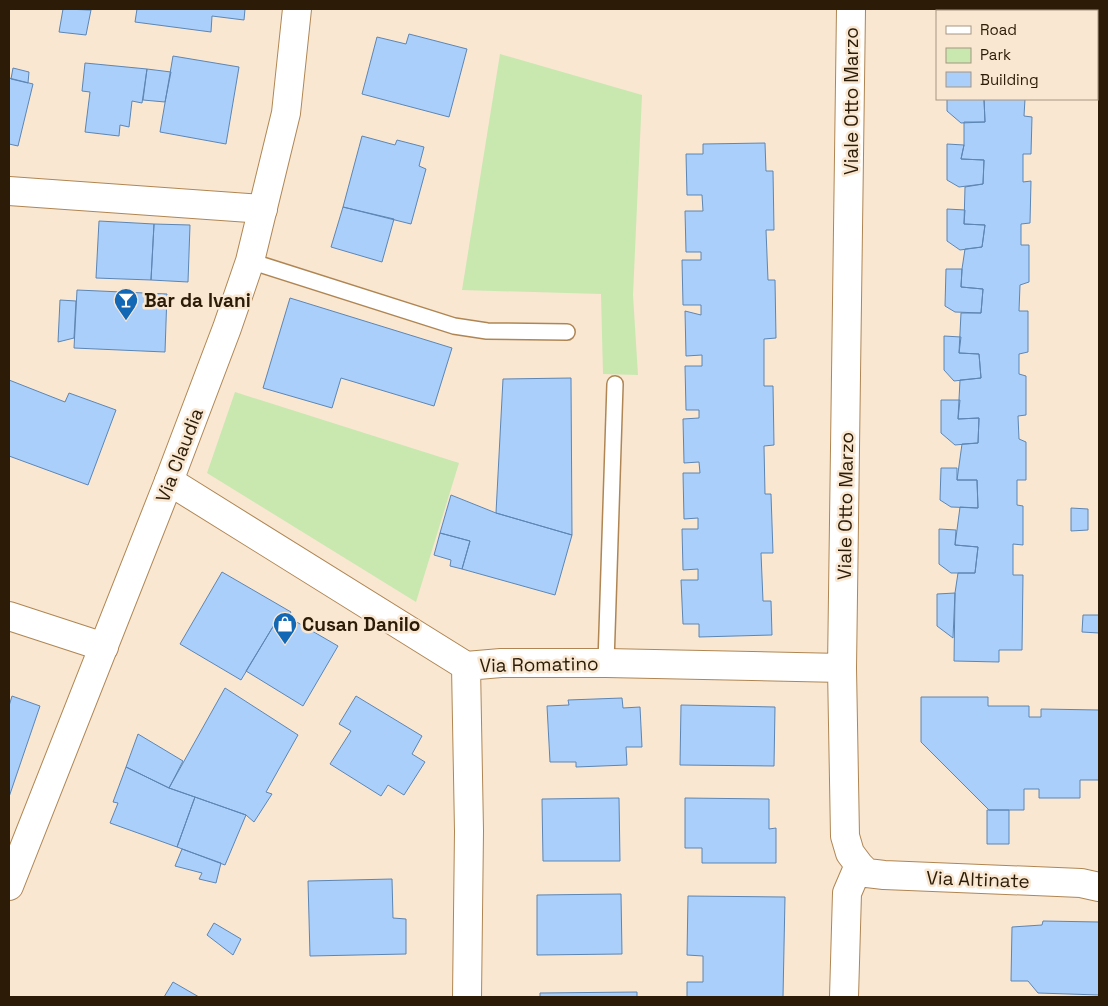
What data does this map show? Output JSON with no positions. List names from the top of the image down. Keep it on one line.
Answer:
{"streets":{"street":["Viale Otto Marzo","Via Claudia","Via Romatino","Via Altinate"]},"crossings":[["Viale Otto Marzo","Via Romatino"],["Viale Otto Marzo","Via Altinate"],["Via Claudia","Via Romatino"]],"places":{"bar":["Bar da Ivani"],"shop":["Cusan Danilo"]},"legend":["Road","Park","Building"]}
